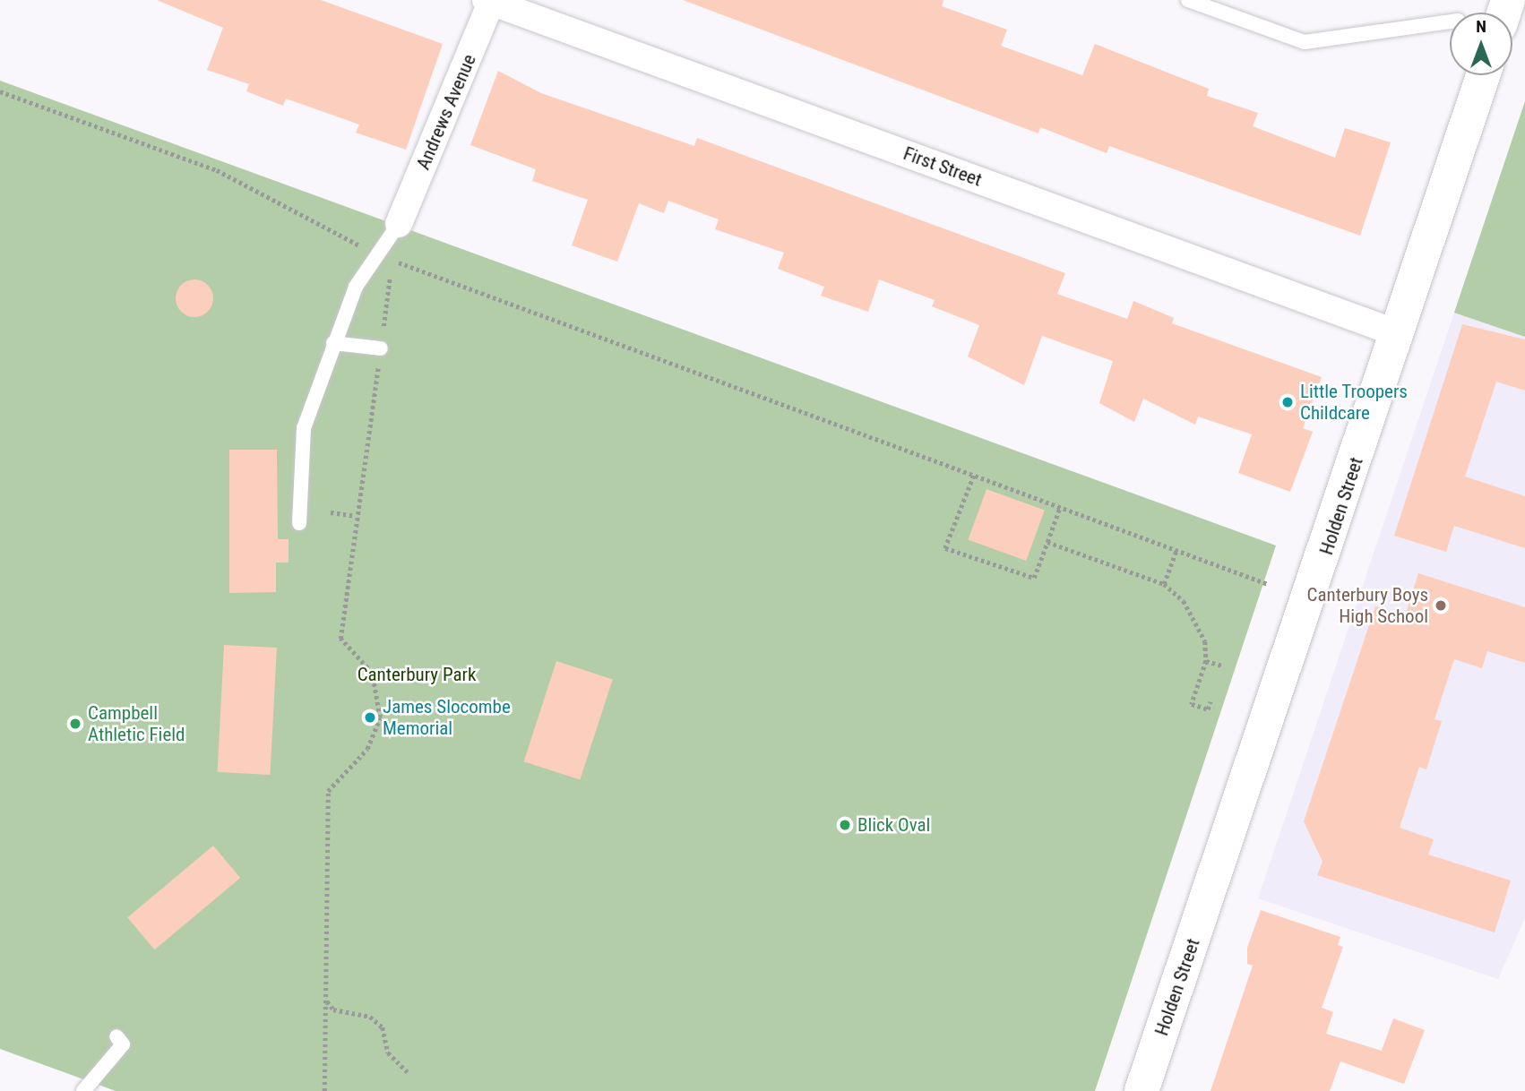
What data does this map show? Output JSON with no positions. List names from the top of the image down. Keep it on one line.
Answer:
{"streets":{"street":["Andrews Avenue","First Street","Holden Street"]},"crossings":[["Andrews Avenue","First Street"],["First Street","Holden Street"]],"parks":["Canterbury Park"],"places":["Little Troopers Childcare","Canterbury Boys High School","James Slocombe Memorial","Campbell Athletic Field","Blick Oval"],"north":"top"}
